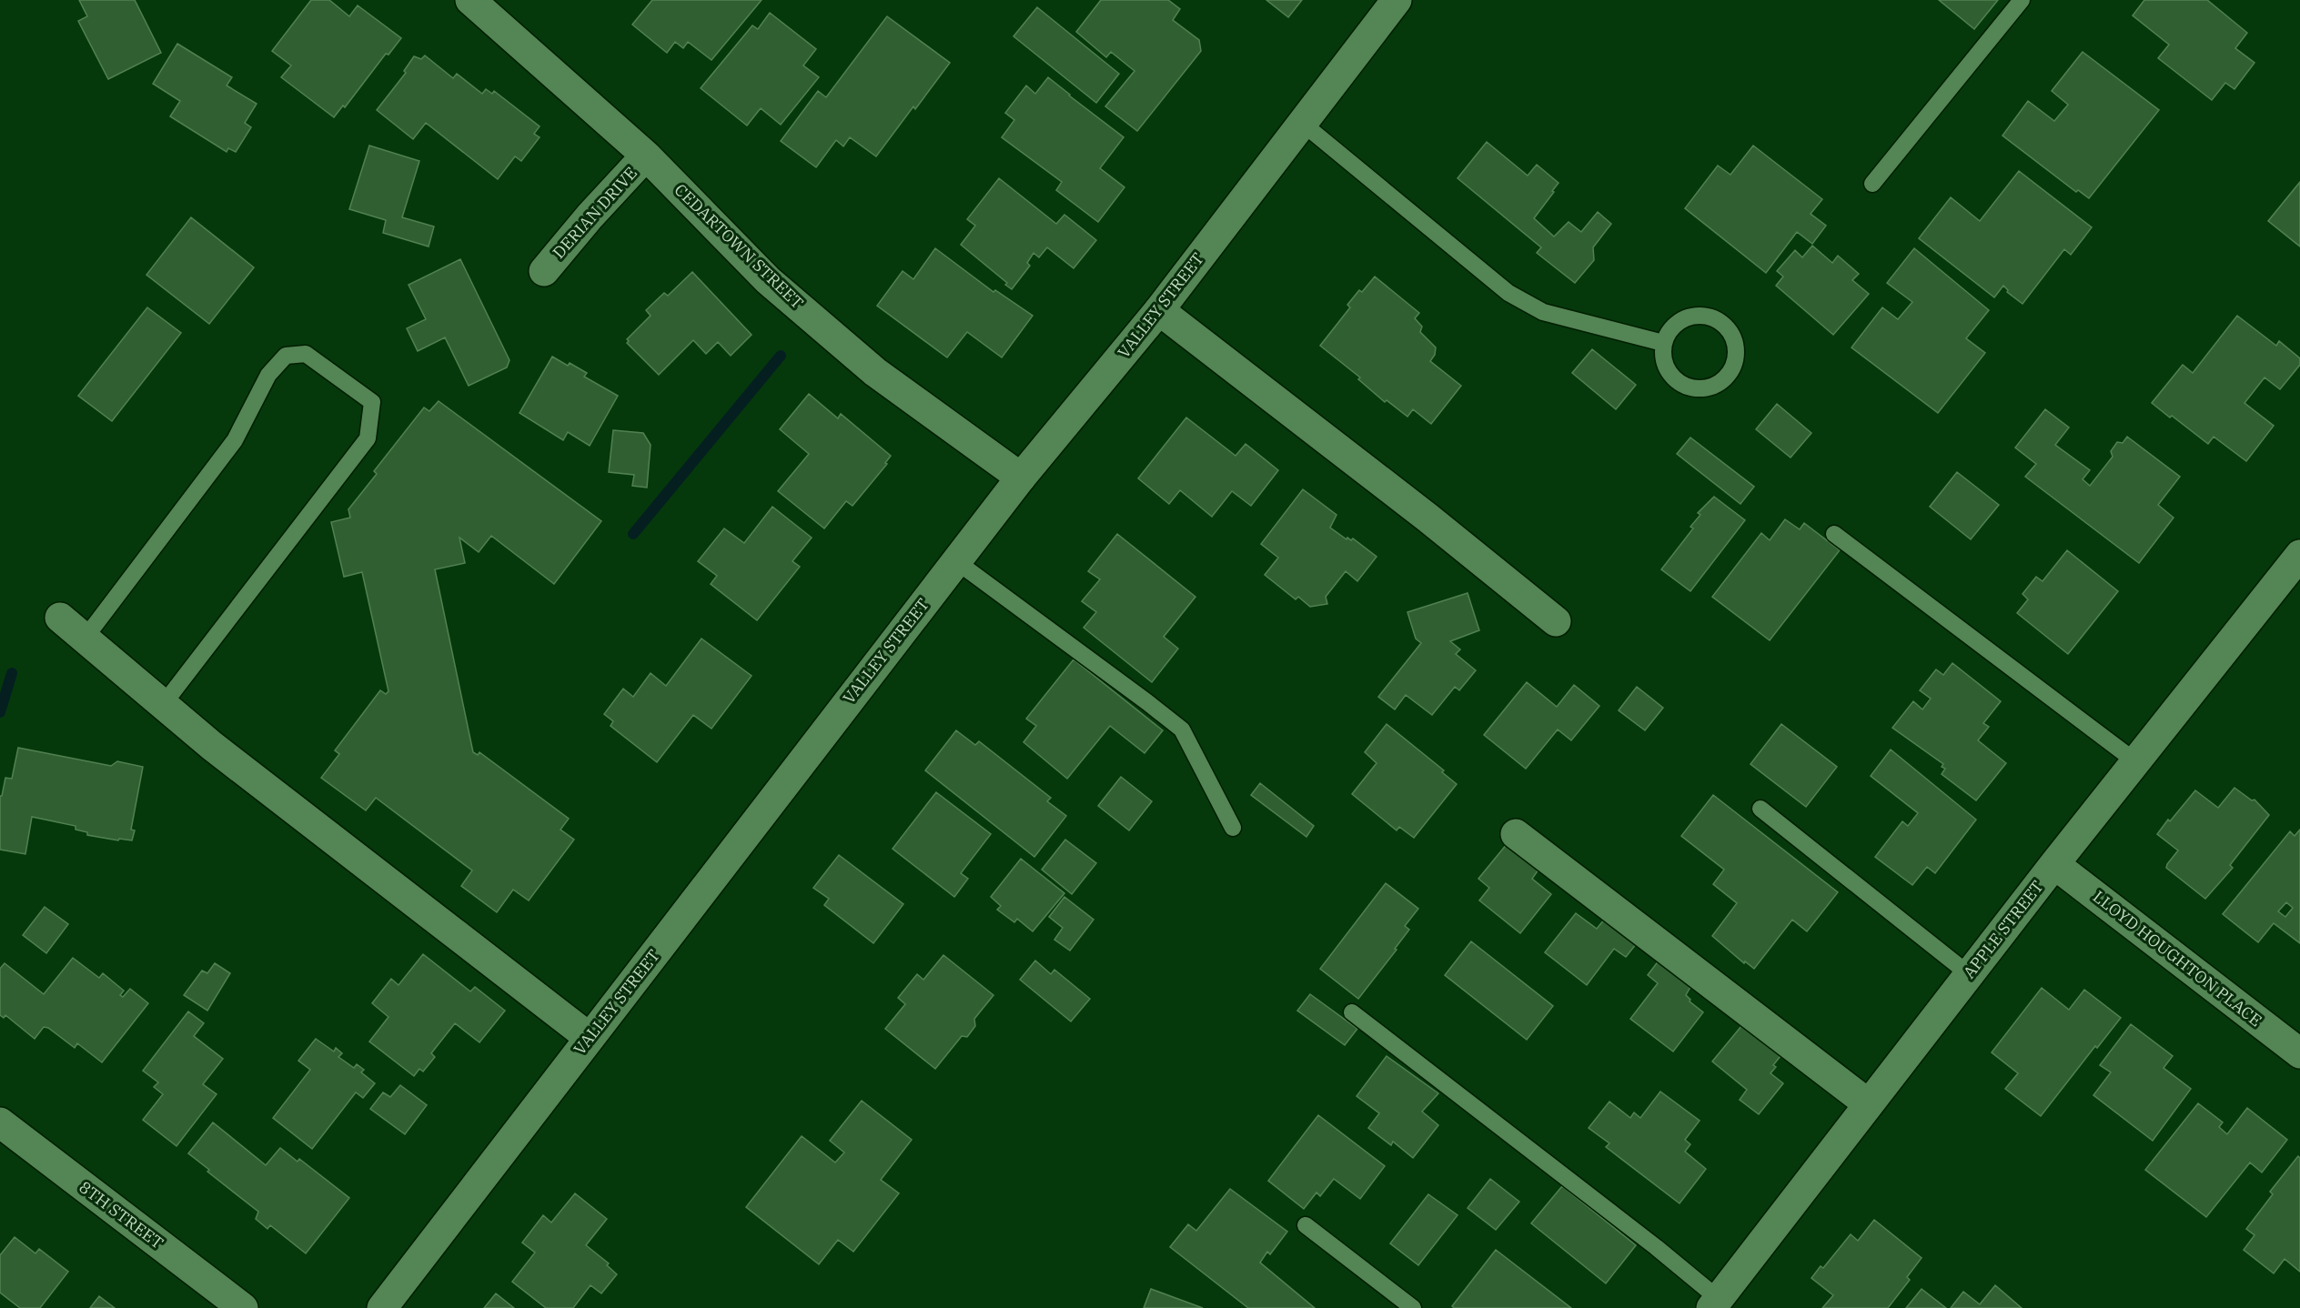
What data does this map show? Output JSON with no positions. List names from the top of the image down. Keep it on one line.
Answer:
{"streets":{"street":["DERIAN DRIVE","CEDARTOWN STREET","VALLEY STREET","APPLE STREET","LLOYD HOUGHTON PLACE","8TH STREET"]},"crossings":[["DERIAN DRIVE","CEDARTOWN STREET"],["CEDARTOWN STREET","VALLEY STREET"],["APPLE STREET","LLOYD HOUGHTON PLACE"]]}
